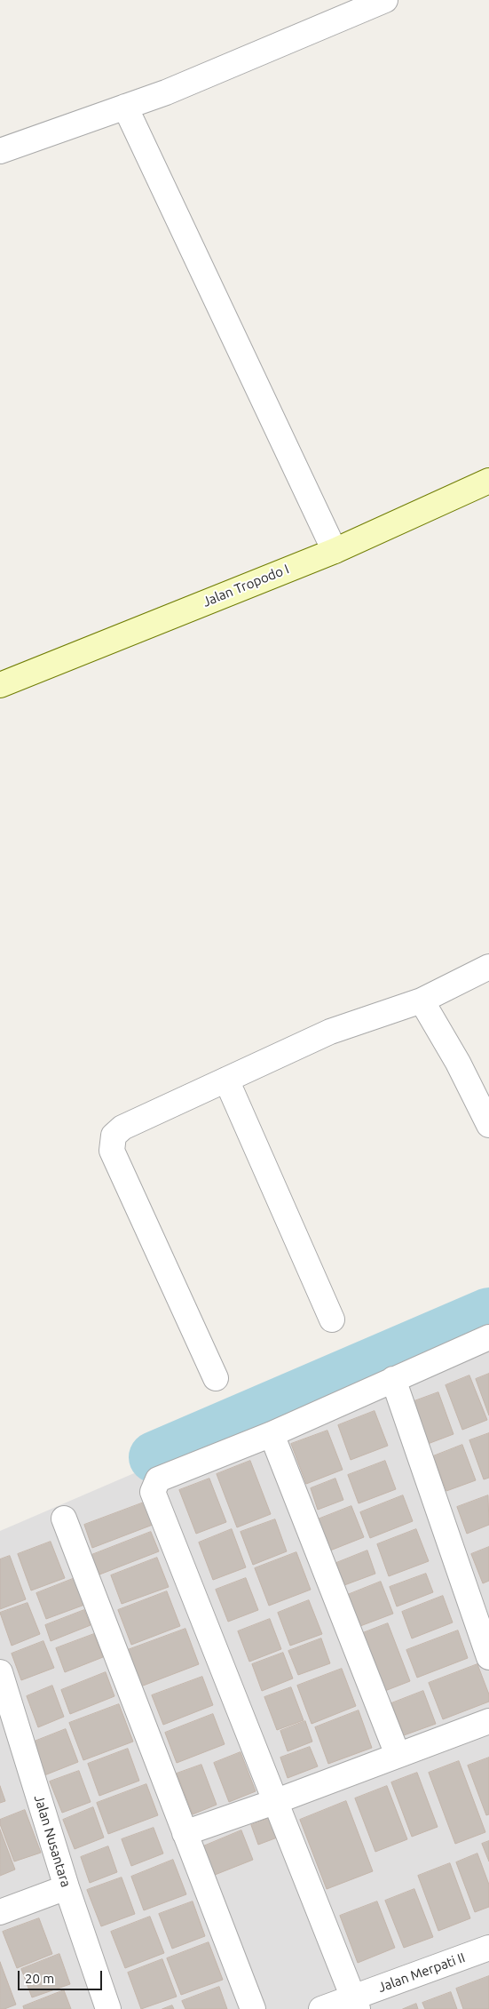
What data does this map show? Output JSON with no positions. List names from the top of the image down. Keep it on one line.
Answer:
{"streets":{"street":["Jalan Tropodo I","Jalan Nusantara","Jalan Merpati II"]},"scale_bar":"20 m"}
